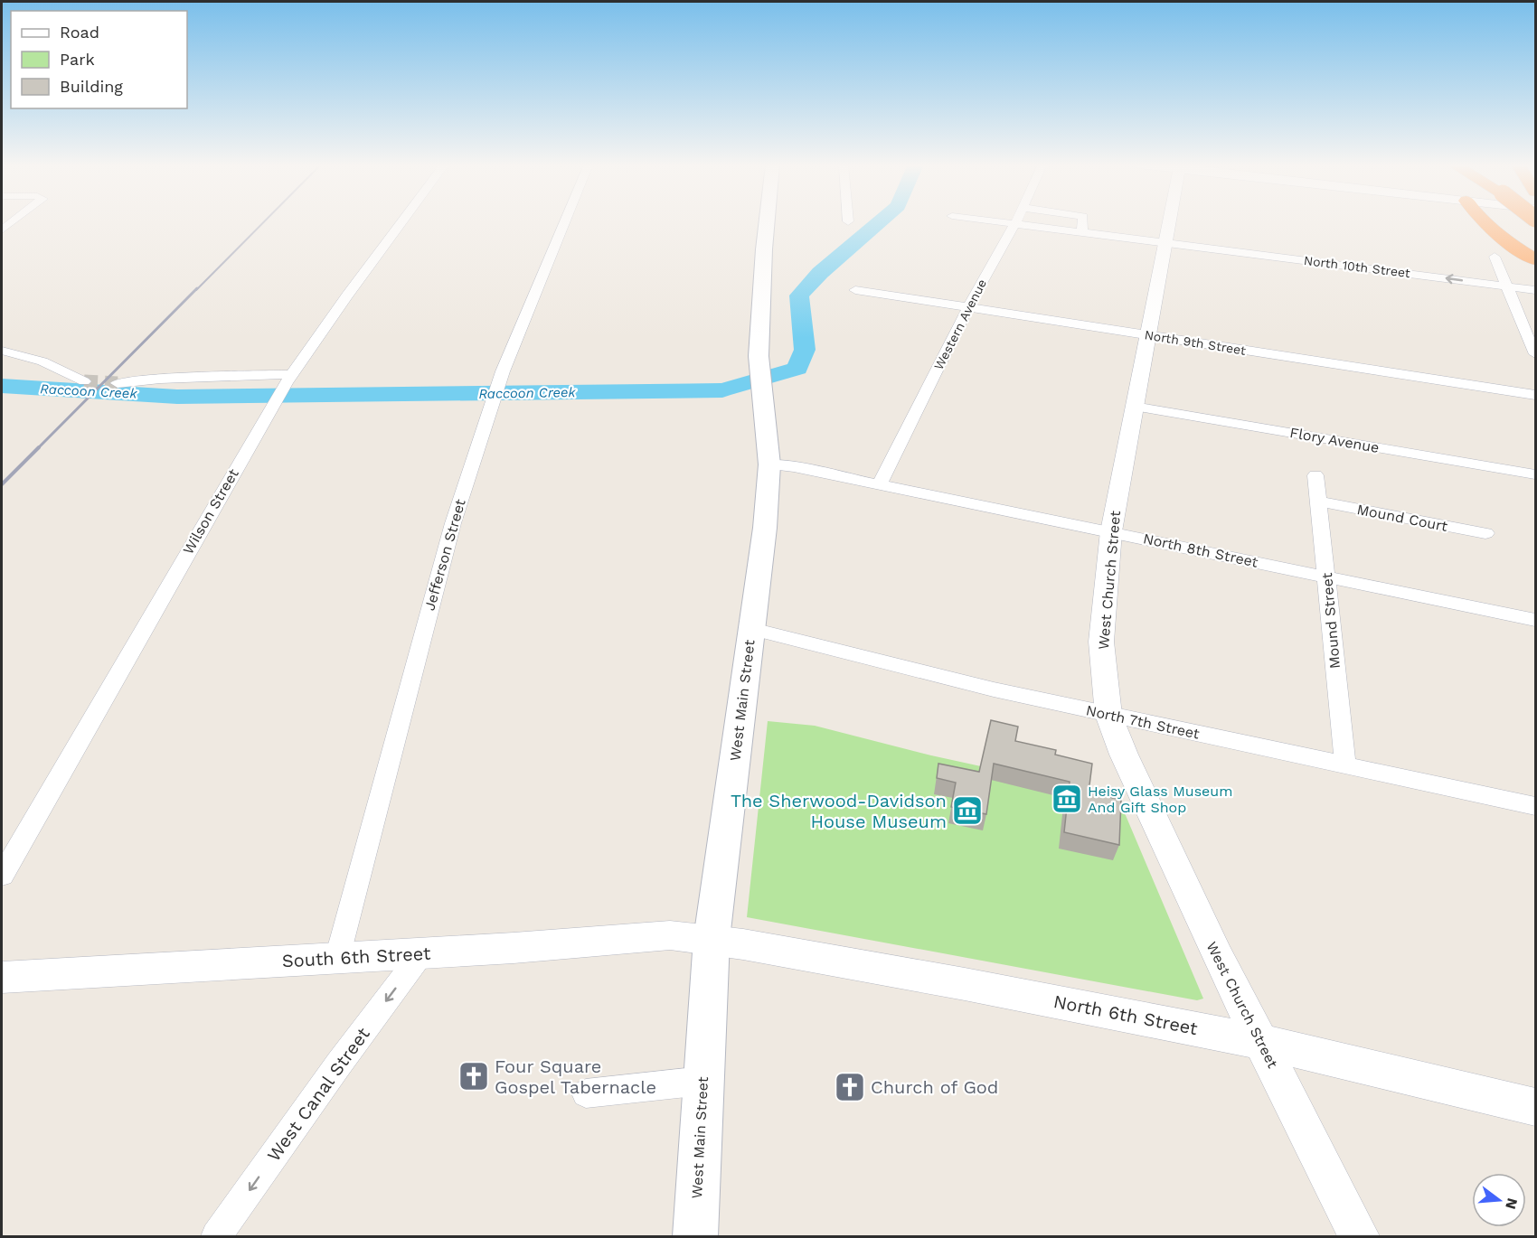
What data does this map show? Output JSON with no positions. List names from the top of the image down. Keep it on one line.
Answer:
{"streets":{"main road":["West Main Street"],"street":["North 10th Street","Western Avenue","North 9th Street","Flory Avenue","Wilson Street","Mound Court","North 8th Street","Jefferson Street","West Church Street","Mound Street","North 7th Street","South 6th Street","North 6th Street","West Canal Street"]},"crossings":[["North 10th Street","Western Avenue"],["North 10th Street","West Church Street"],["Western Avenue","North 9th Street"],["Western Avenue","North 8th Street"],["North 9th Street","West Church Street"],["Flory Avenue","West Church Street"],["Mound Court","Mound Street"],["North 8th Street","West Church Street"],["North 8th Street","Mound Street"],["North 8th Street","West Main Street"],["Jefferson Street","South 6th Street"],["West Church Street","North 7th Street"],["West Church Street","North 6th Street"],["Mound Street","North 7th Street"],["West Main Street","North 7th Street"],["West Main Street","South 6th Street"],["West Main Street","North 6th Street"],["South 6th Street","North 6th Street"],["South 6th Street","West Canal Street"]],"one_way":["North 10th Street","West Canal Street"],"water":["Raccoon Creek"],"places":{"museum":["Heisy Glass Museum And Gift Shop","The Sherwood-Davidson House Museum"],"church":["Four Square Gospel Tabernacle","Church of God"]},"legend":["Road","Park","Building"],"north":"right"}
